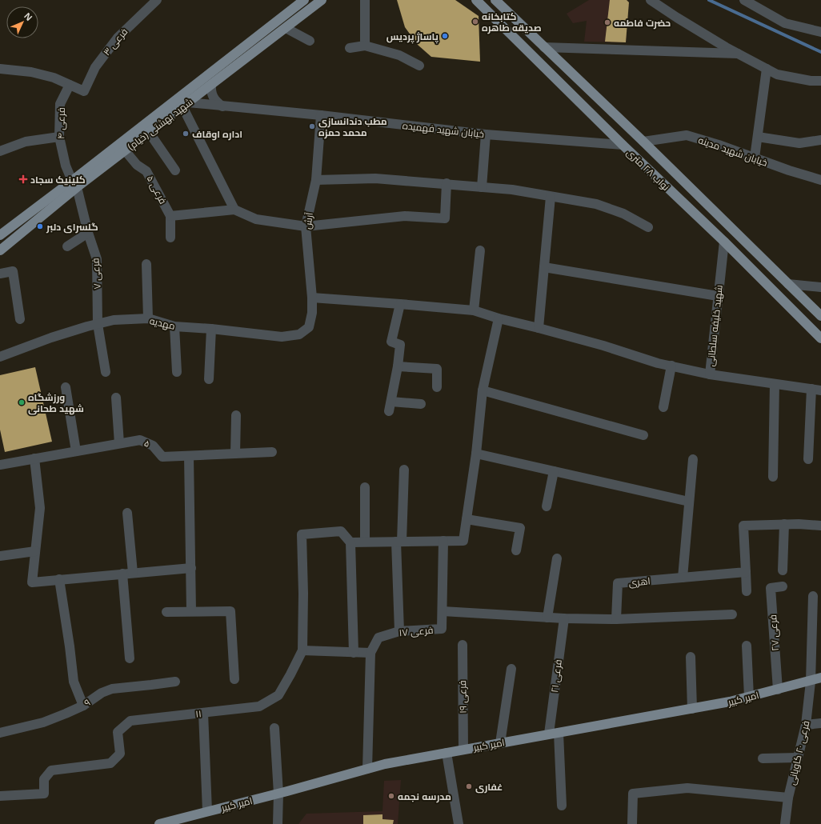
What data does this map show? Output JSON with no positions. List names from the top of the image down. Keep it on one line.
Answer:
{"streets":{"main road":["شهید بهشتی (خیام)","نواب ۲۸ متری","امیر کبیر"],"street":["فرعی ۳","فرعی ۴","خیابان شهید فهمیده","خیابان شهید مدینه","فرعی ۵","آرش","فرعی ۷","مهدیه","شهید خلیفه سلطانی","۵","اهری","فرعی ۱۷","فرعی ۲۷","فرعی ۲۱","فرعی ۱۹","۹","۱۱","فرعی ۲۰ کاویانی"]},"crossings":[["فرعی ۳","فرعی ۴"],["فرعی ۴","شهید بهشتی (خیام)"],["فرعی ۴","فرعی ۷"],["شهید بهشتی (خیام)","خیابان شهید فهمیده"],["شهید بهشتی (خیام)","فرعی ۵"],["شهید بهشتی (خیام)","فرعی ۷"],["خیابان شهید فهمیده","نواب ۲۸ متری"],["خیابان شهید فهمیده","آرش"],["خیابان شهید مدینه","نواب ۲۸ متری"],["نواب ۲۸ متری","شهید خلیفه سلطانی"],["آرش","مهدیه"],["فرعی ۷","مهدیه"],["فرعی ۱۷","امیر کبیر"],["فرعی ۲۷","امیر کبیر"],["فرعی ۲۱","امیر کبیر"],["فرعی ۱۹","امیر کبیر"],["امیر کبیر","فرعی ۲۰ کاویانی"]],"places":{"other":["کتابخانه صدیقه طاهره","حضرت فاطمه","پاساژ پردیس","مطب دندانسازی محمد حمزه","اداره اوقاف","گلسرای دلبر","ورزشگاه شهید طحانی","غفاری","مدرسه نجمه"],"health":["کلینیک سجاد"]},"north":"top right"}
